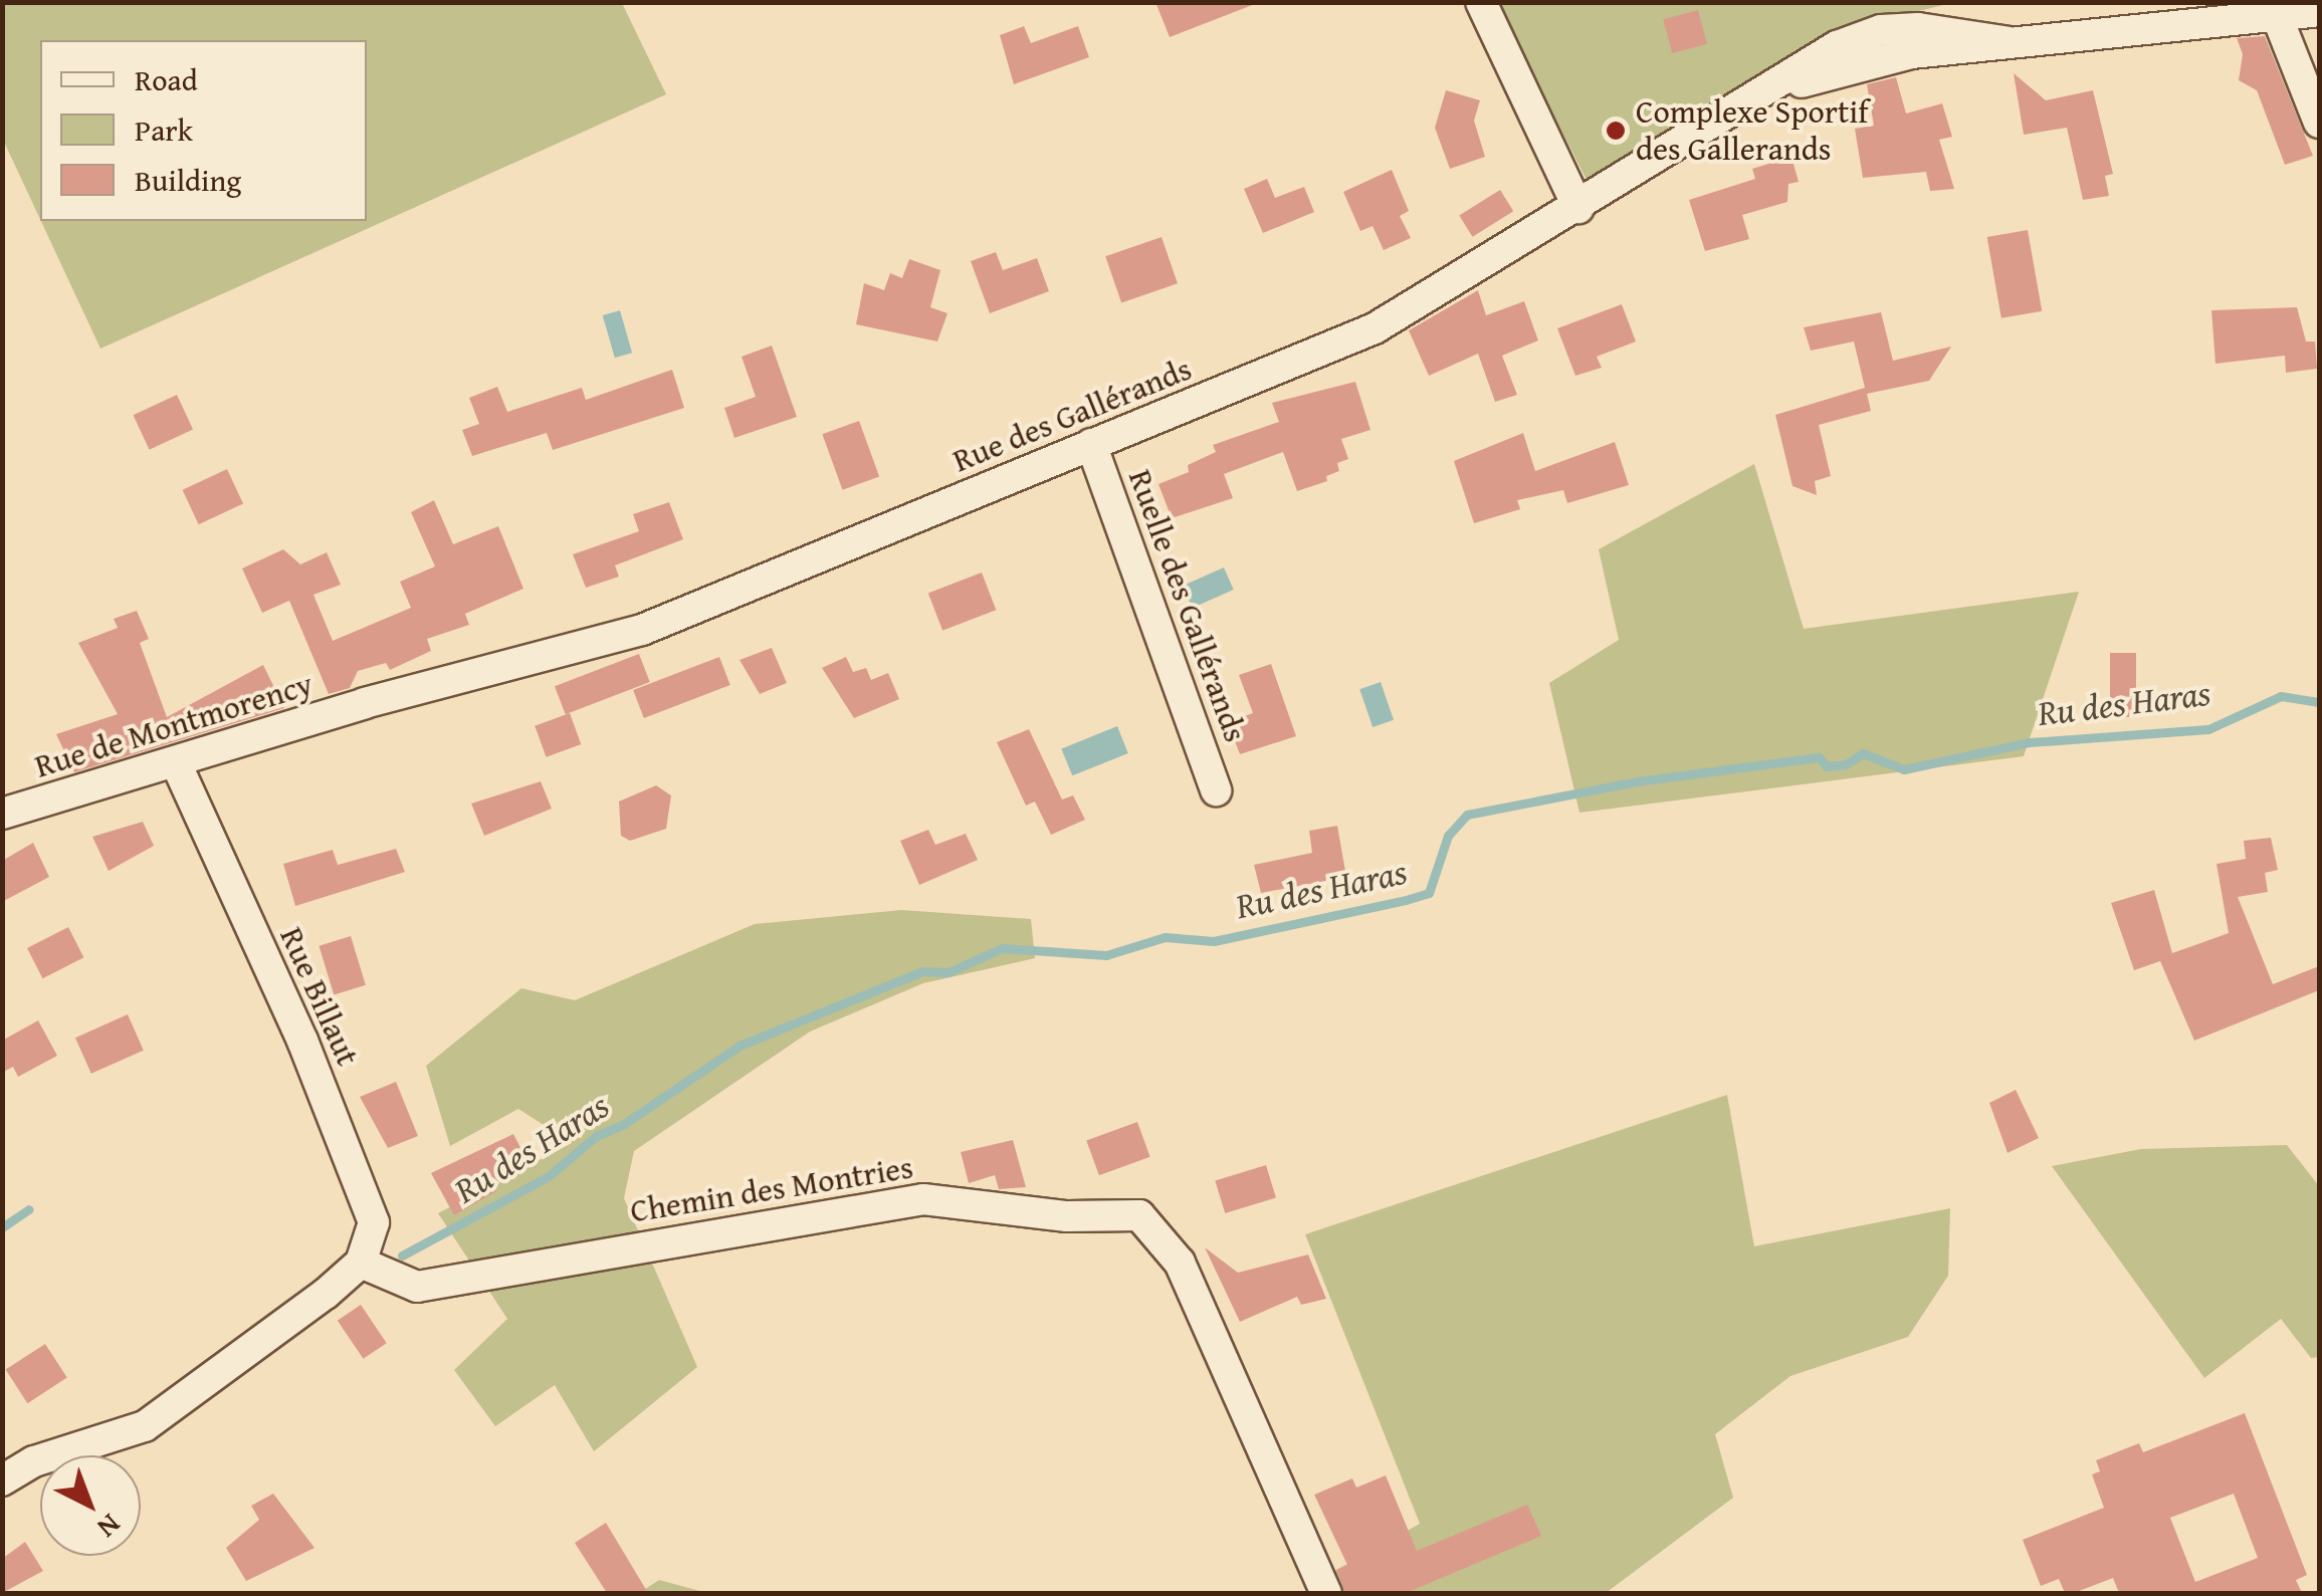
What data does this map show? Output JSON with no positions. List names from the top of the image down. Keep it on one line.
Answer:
{"streets":{"street":["Rue des Gallérands","Ruelle des Gallérands","Rue de Montmorency","Rue Billaut","Chemin des Montries"]},"crossings":[["Rue des Gallérands","Ruelle des Gallérands"],["Rue des Gallérands","Rue de Montmorency"],["Rue de Montmorency","Rue Billaut"],["Rue Billaut","Chemin des Montries"]],"water":["Ru des Haras"],"places":["Complexe Sportif des Gallerands"],"legend":["Road","Park","Building"],"north":"bottom right"}
